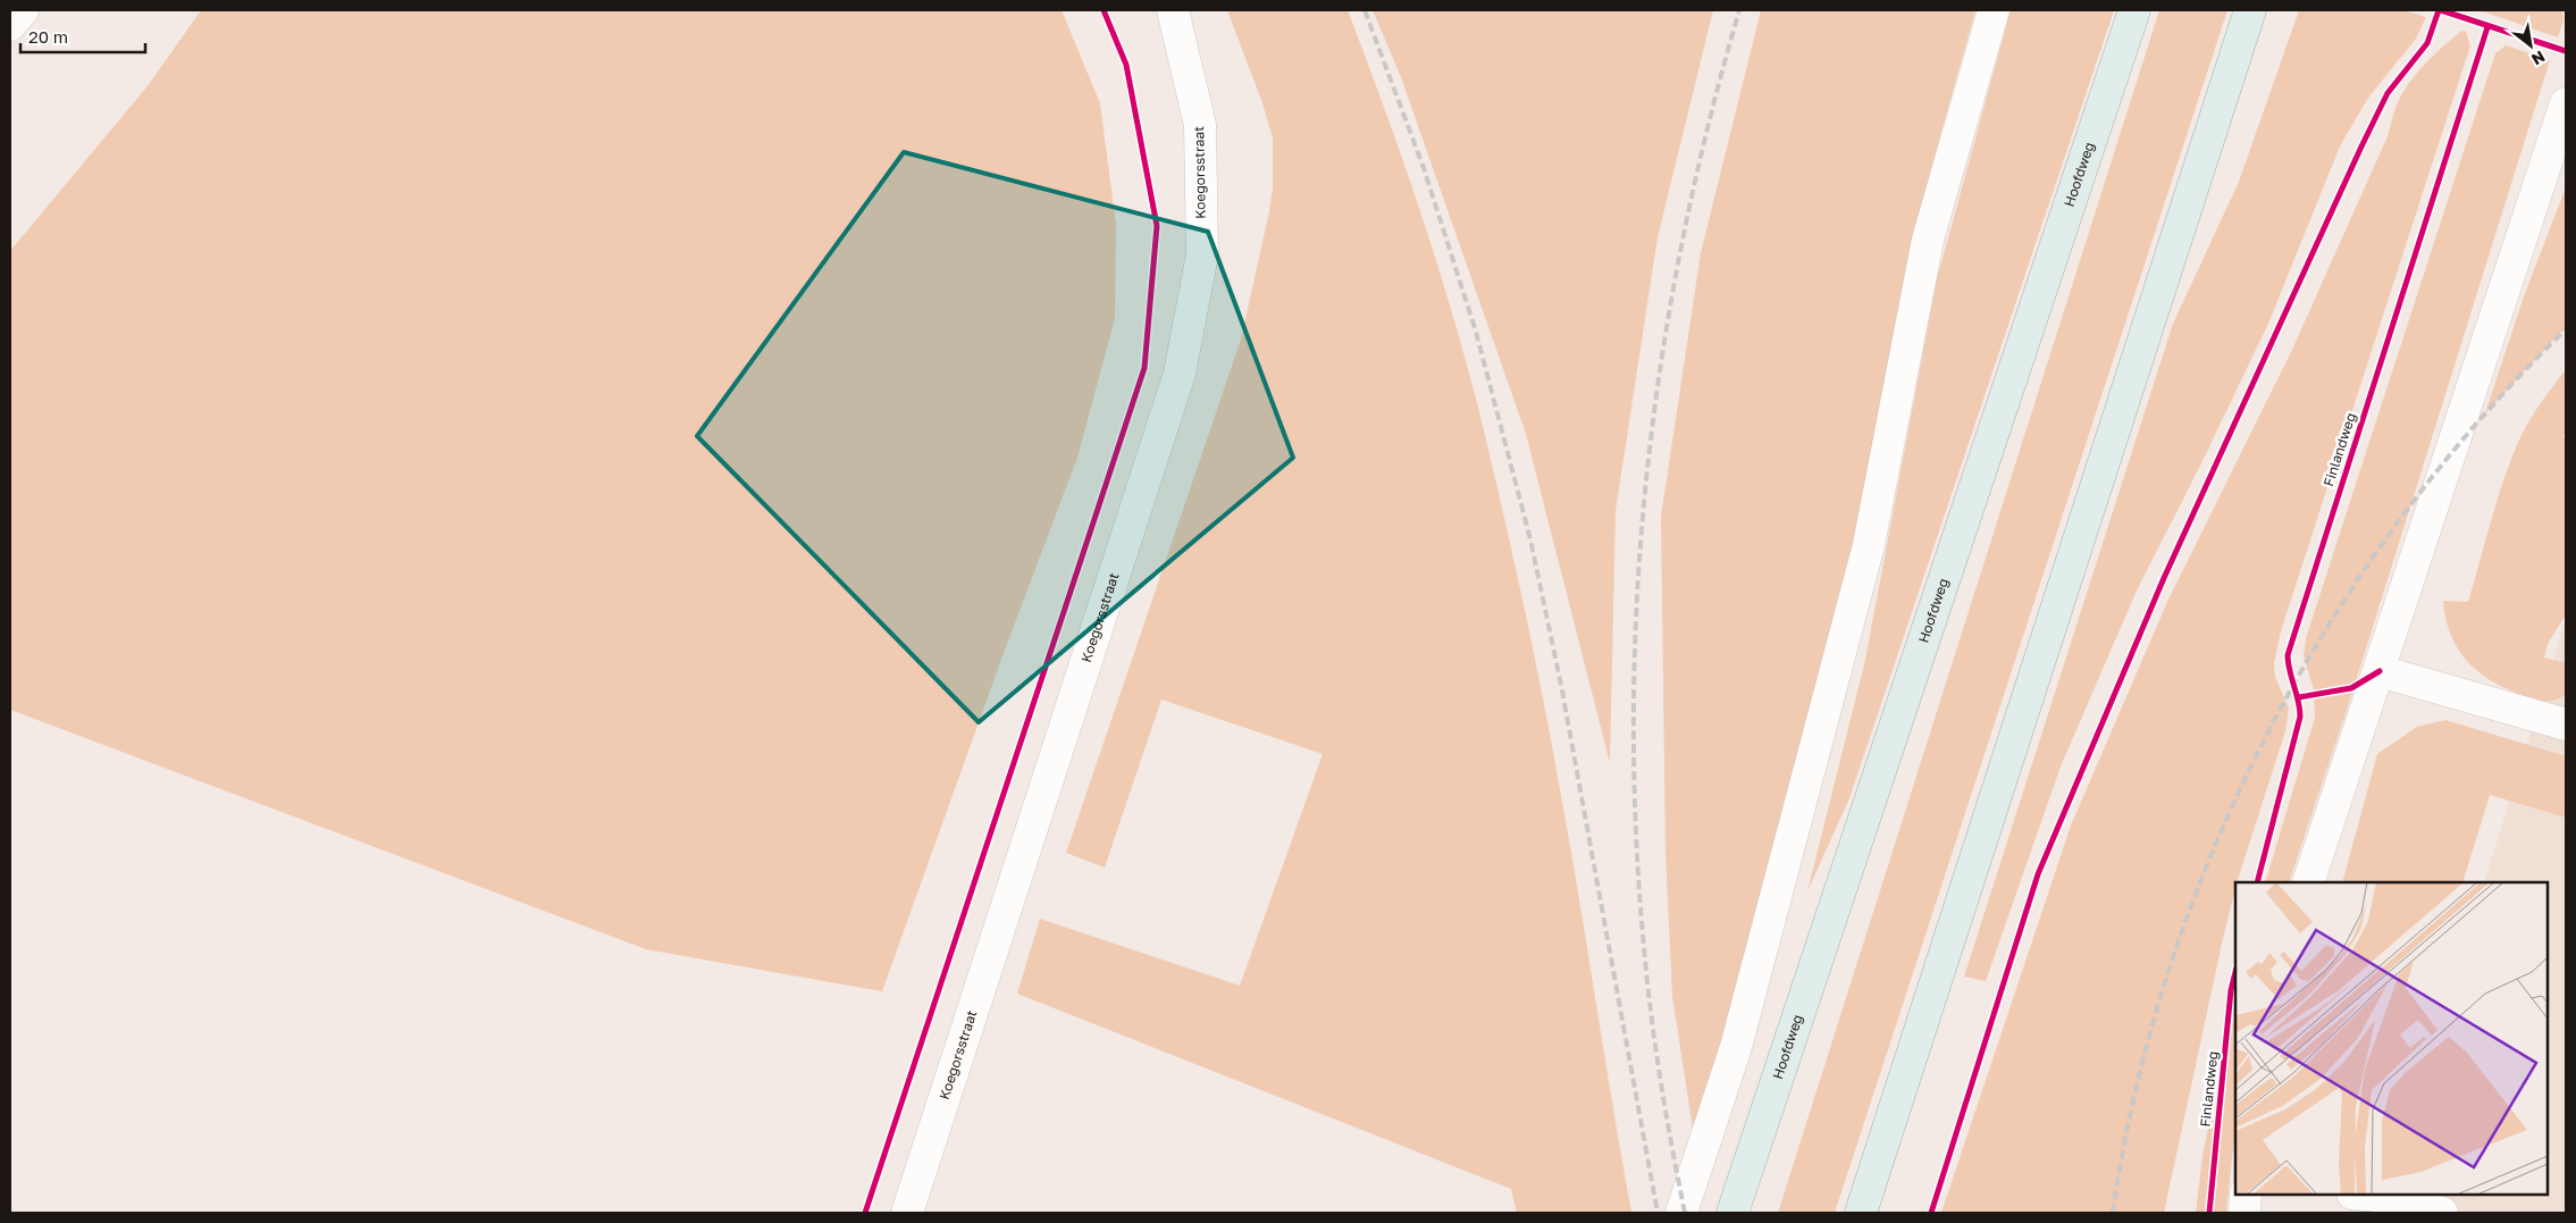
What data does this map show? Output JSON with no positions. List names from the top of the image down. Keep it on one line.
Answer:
{"streets":{"main road":["Hoofdweg"],"street":["Koegorsstraat"],"cycle path":["Finlandweg"]},"scale_bar":"20 m","north":"bottom right"}
